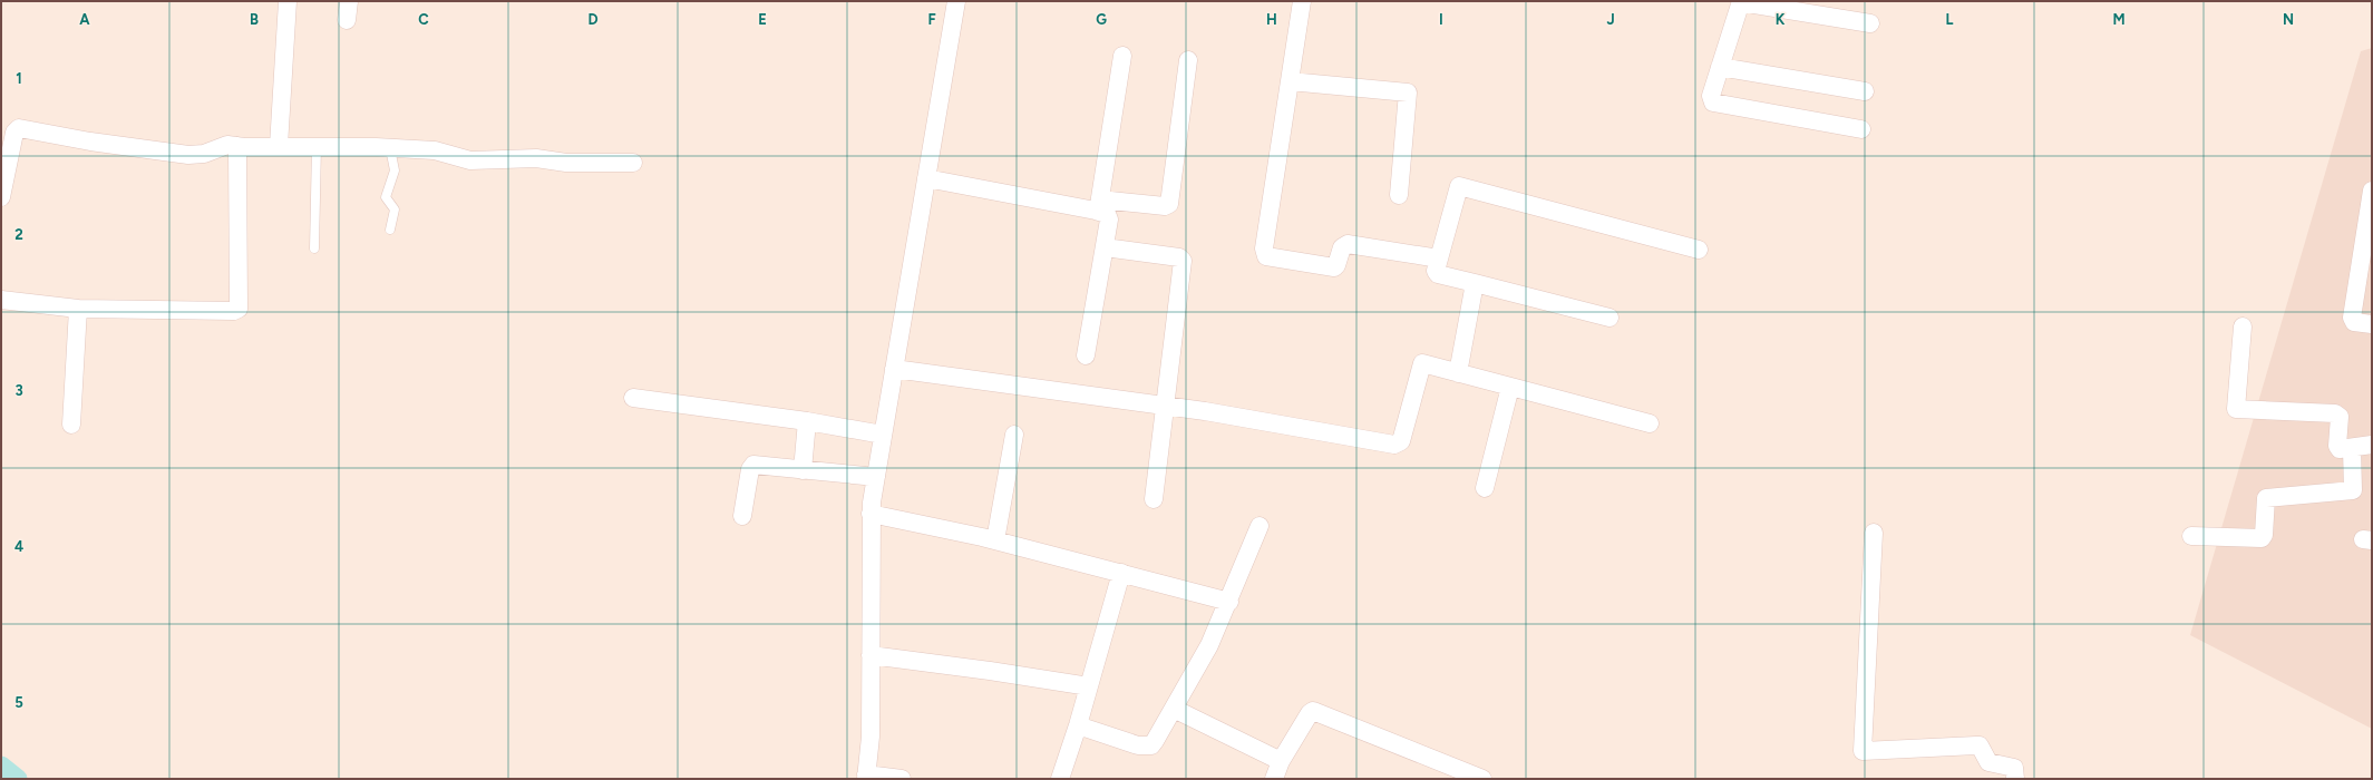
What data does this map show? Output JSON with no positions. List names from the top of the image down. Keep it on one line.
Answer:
{"grid":{"columns":["A","B","C","D","E","F","G","H","I","J","K","L","M","N"],"rows":["1","2","3","4","5"]}}
